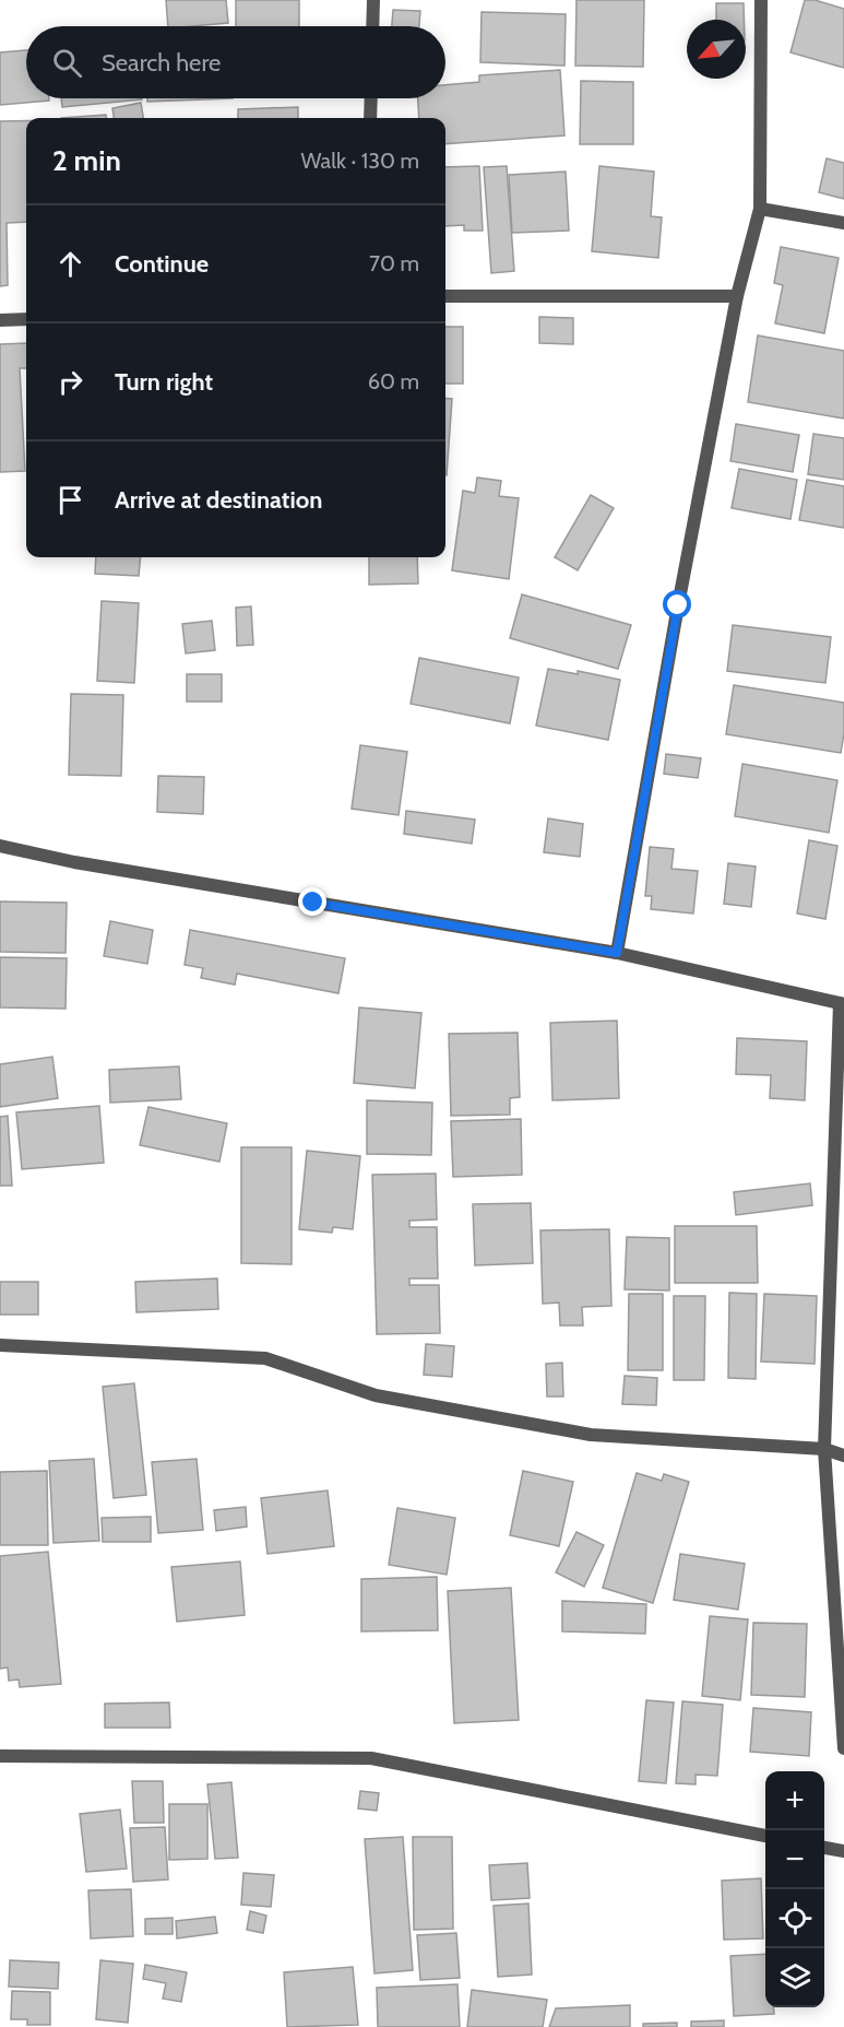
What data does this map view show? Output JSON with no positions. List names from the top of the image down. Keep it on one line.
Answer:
{"north":"bottom left","page":{"search":"Search here","heading":["2 min","Walk · 130 m"],"list":[["Continue","70 m"],["Turn right","60 m"],"Arrive at destination"],"map_buttons":["+","−"]}}
